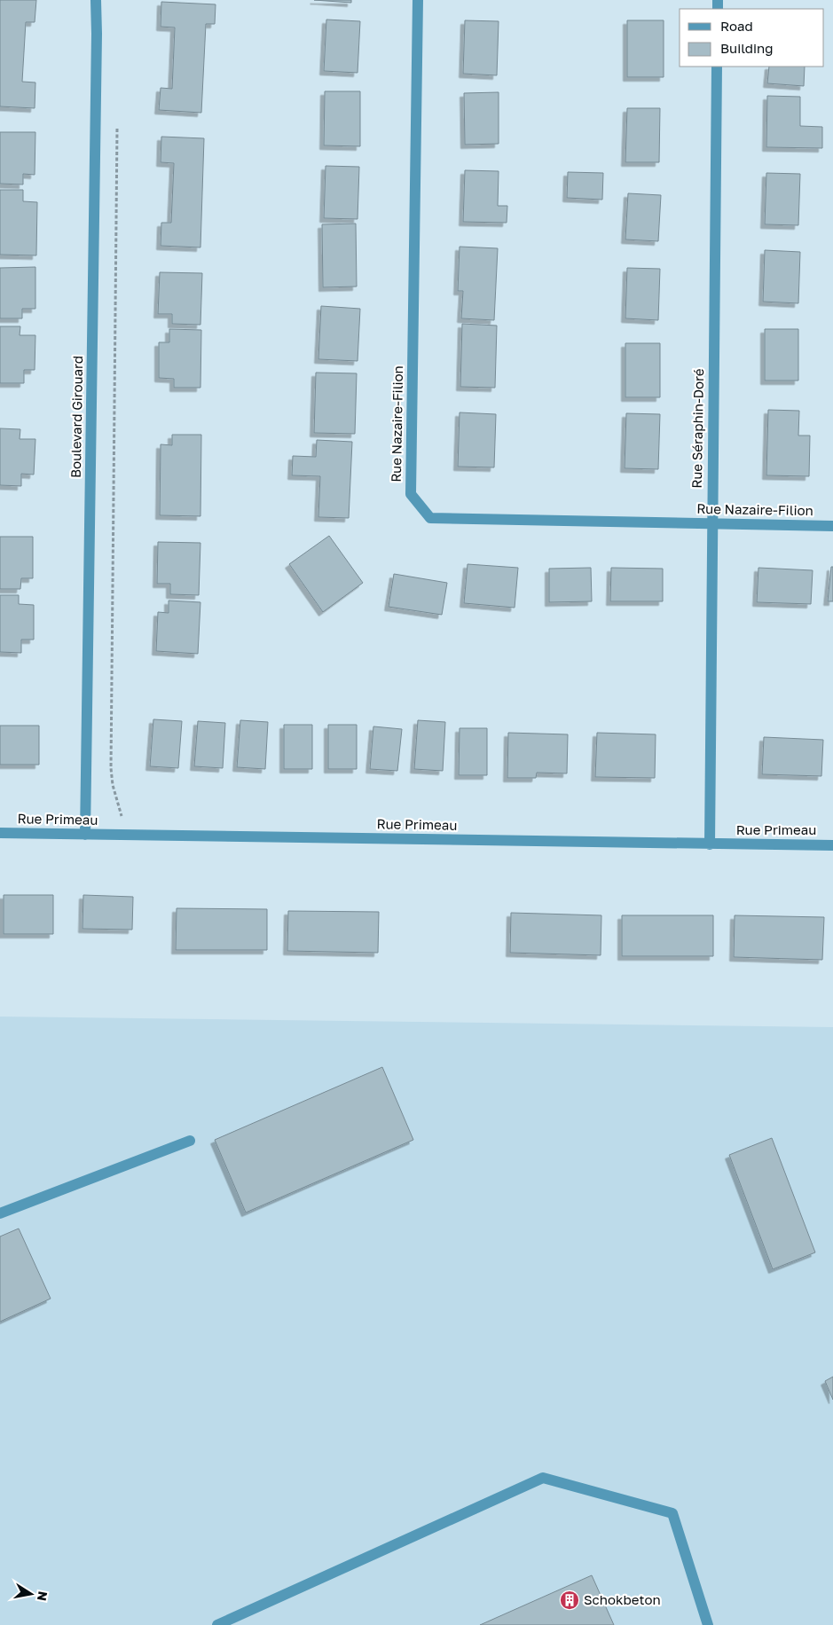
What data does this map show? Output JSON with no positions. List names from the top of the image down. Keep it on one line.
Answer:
{"streets":{"street":["Boulevard Girouard","Rue Nazaire-Filion","Rue Séraphin-Doré","Rue Primeau"]},"crossings":[["Boulevard Girouard","Rue Primeau"],["Rue Nazaire-Filion","Rue Séraphin-Doré"],["Rue Séraphin-Doré","Rue Primeau"]],"places":{"building":["Schokbeton"]},"legend":["Road","Building"],"north":"right"}
